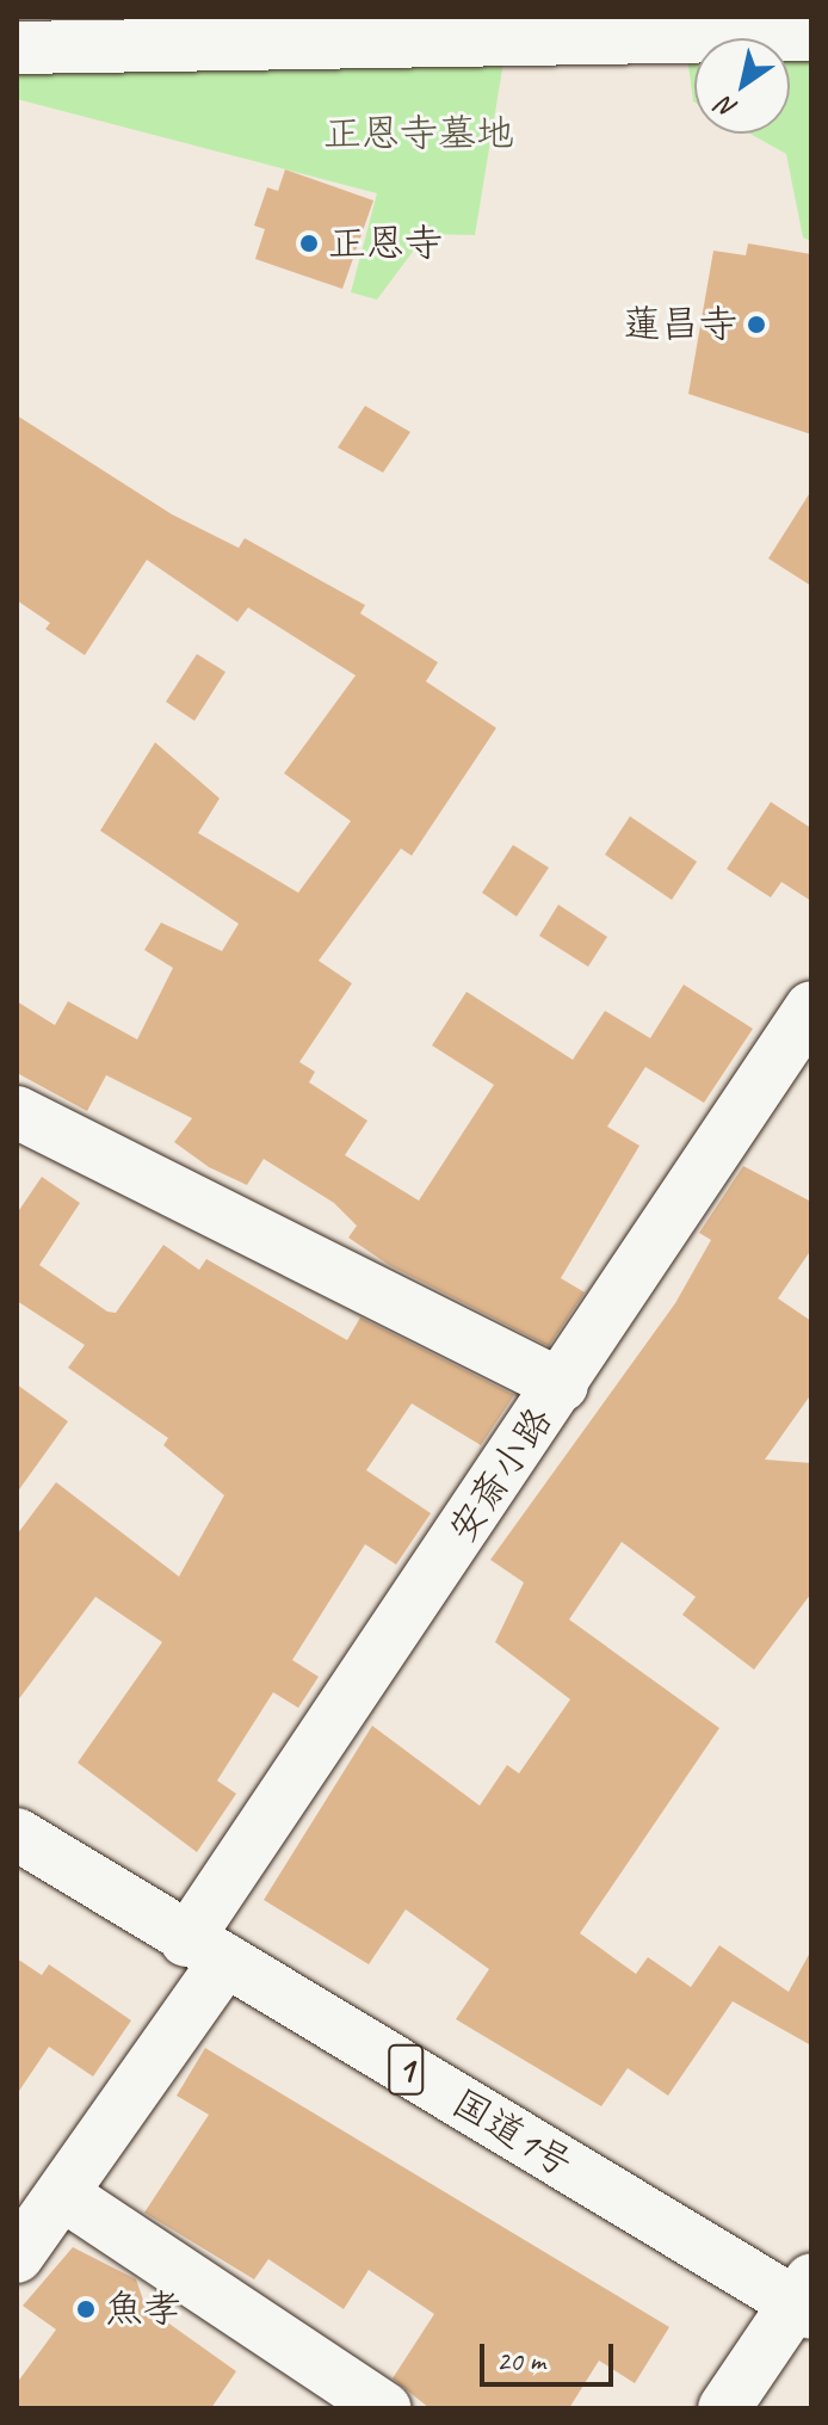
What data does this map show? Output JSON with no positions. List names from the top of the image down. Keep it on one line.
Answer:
{"streets":{"main road":["安斎小路","1","国道1号"]},"crossings":[["安斎小路","国道1号"]],"parks":["正恩寺墓地"],"places":["正恩寺","蓮昌寺","魚孝"],"scale_bar":"20 m","north":"bottom left"}
